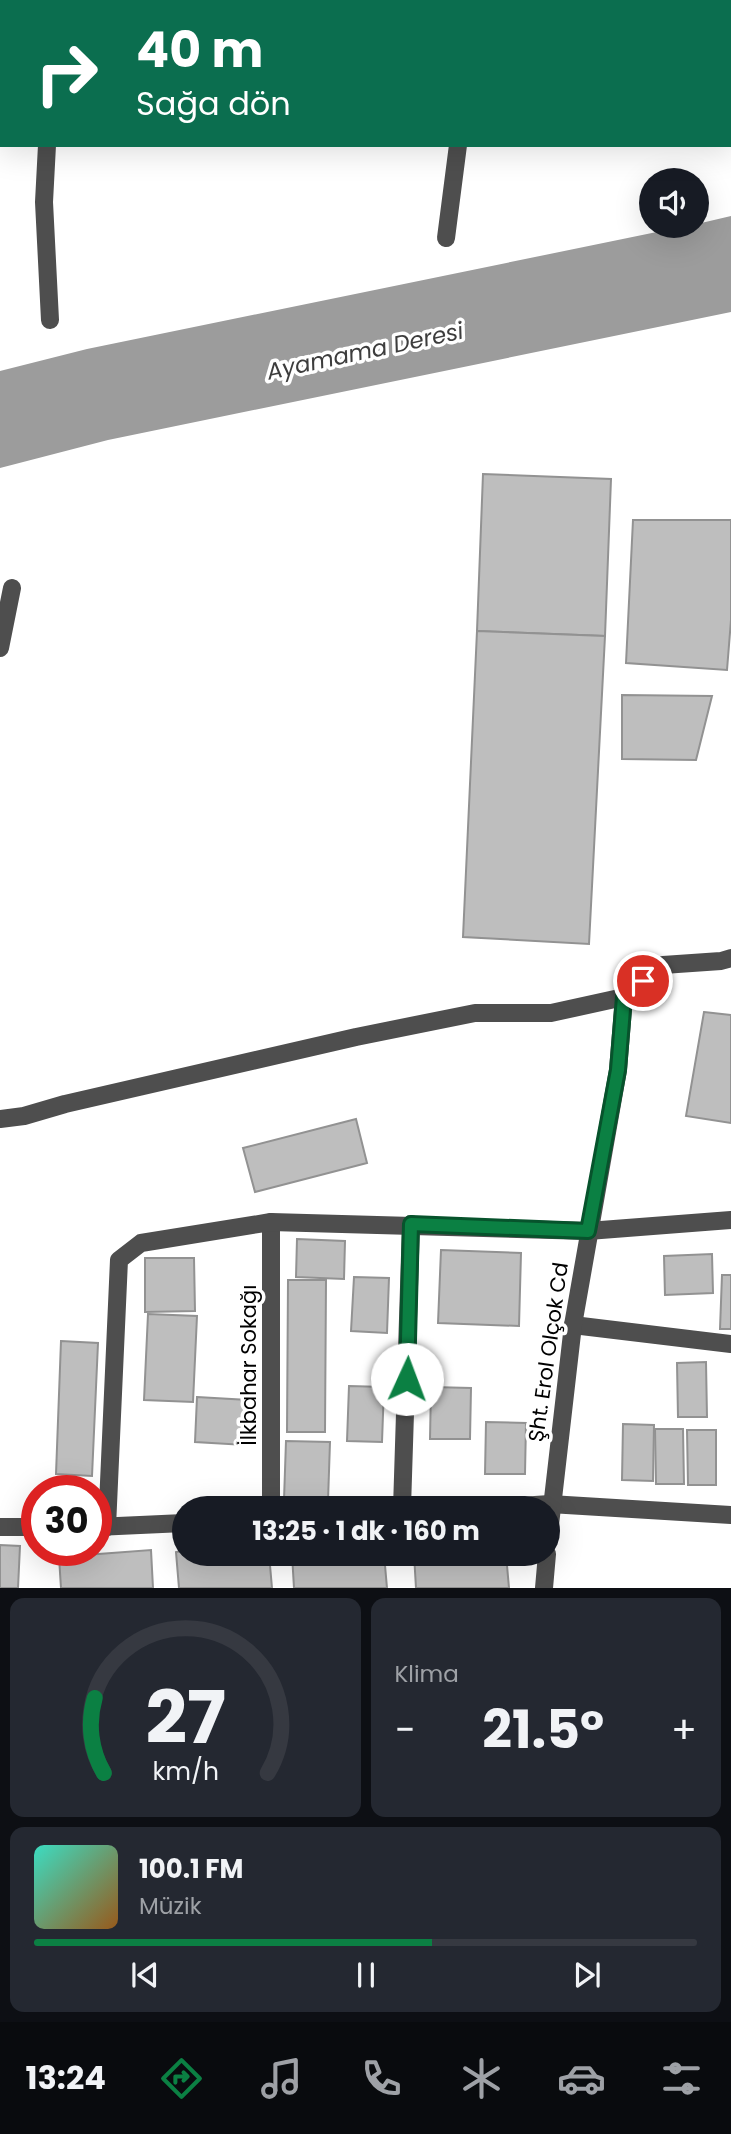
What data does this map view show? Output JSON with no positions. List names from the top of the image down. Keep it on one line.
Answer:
{"streets":{"street":["Şht. Erol Olçok Cd","İlkbahar Sokağı"]},"water":["Ayamama Deresi"],"page":{"turn":["40 m","Sağa dön"],"limit":"30","trip":"13:25 · 1 dk · 160 m","tile":"Klima","heat":["−","21.5°","+"],"song":["100.1 FM","Müzik"],"tabs":"13:24","gauge":["27","km/h"]}}
